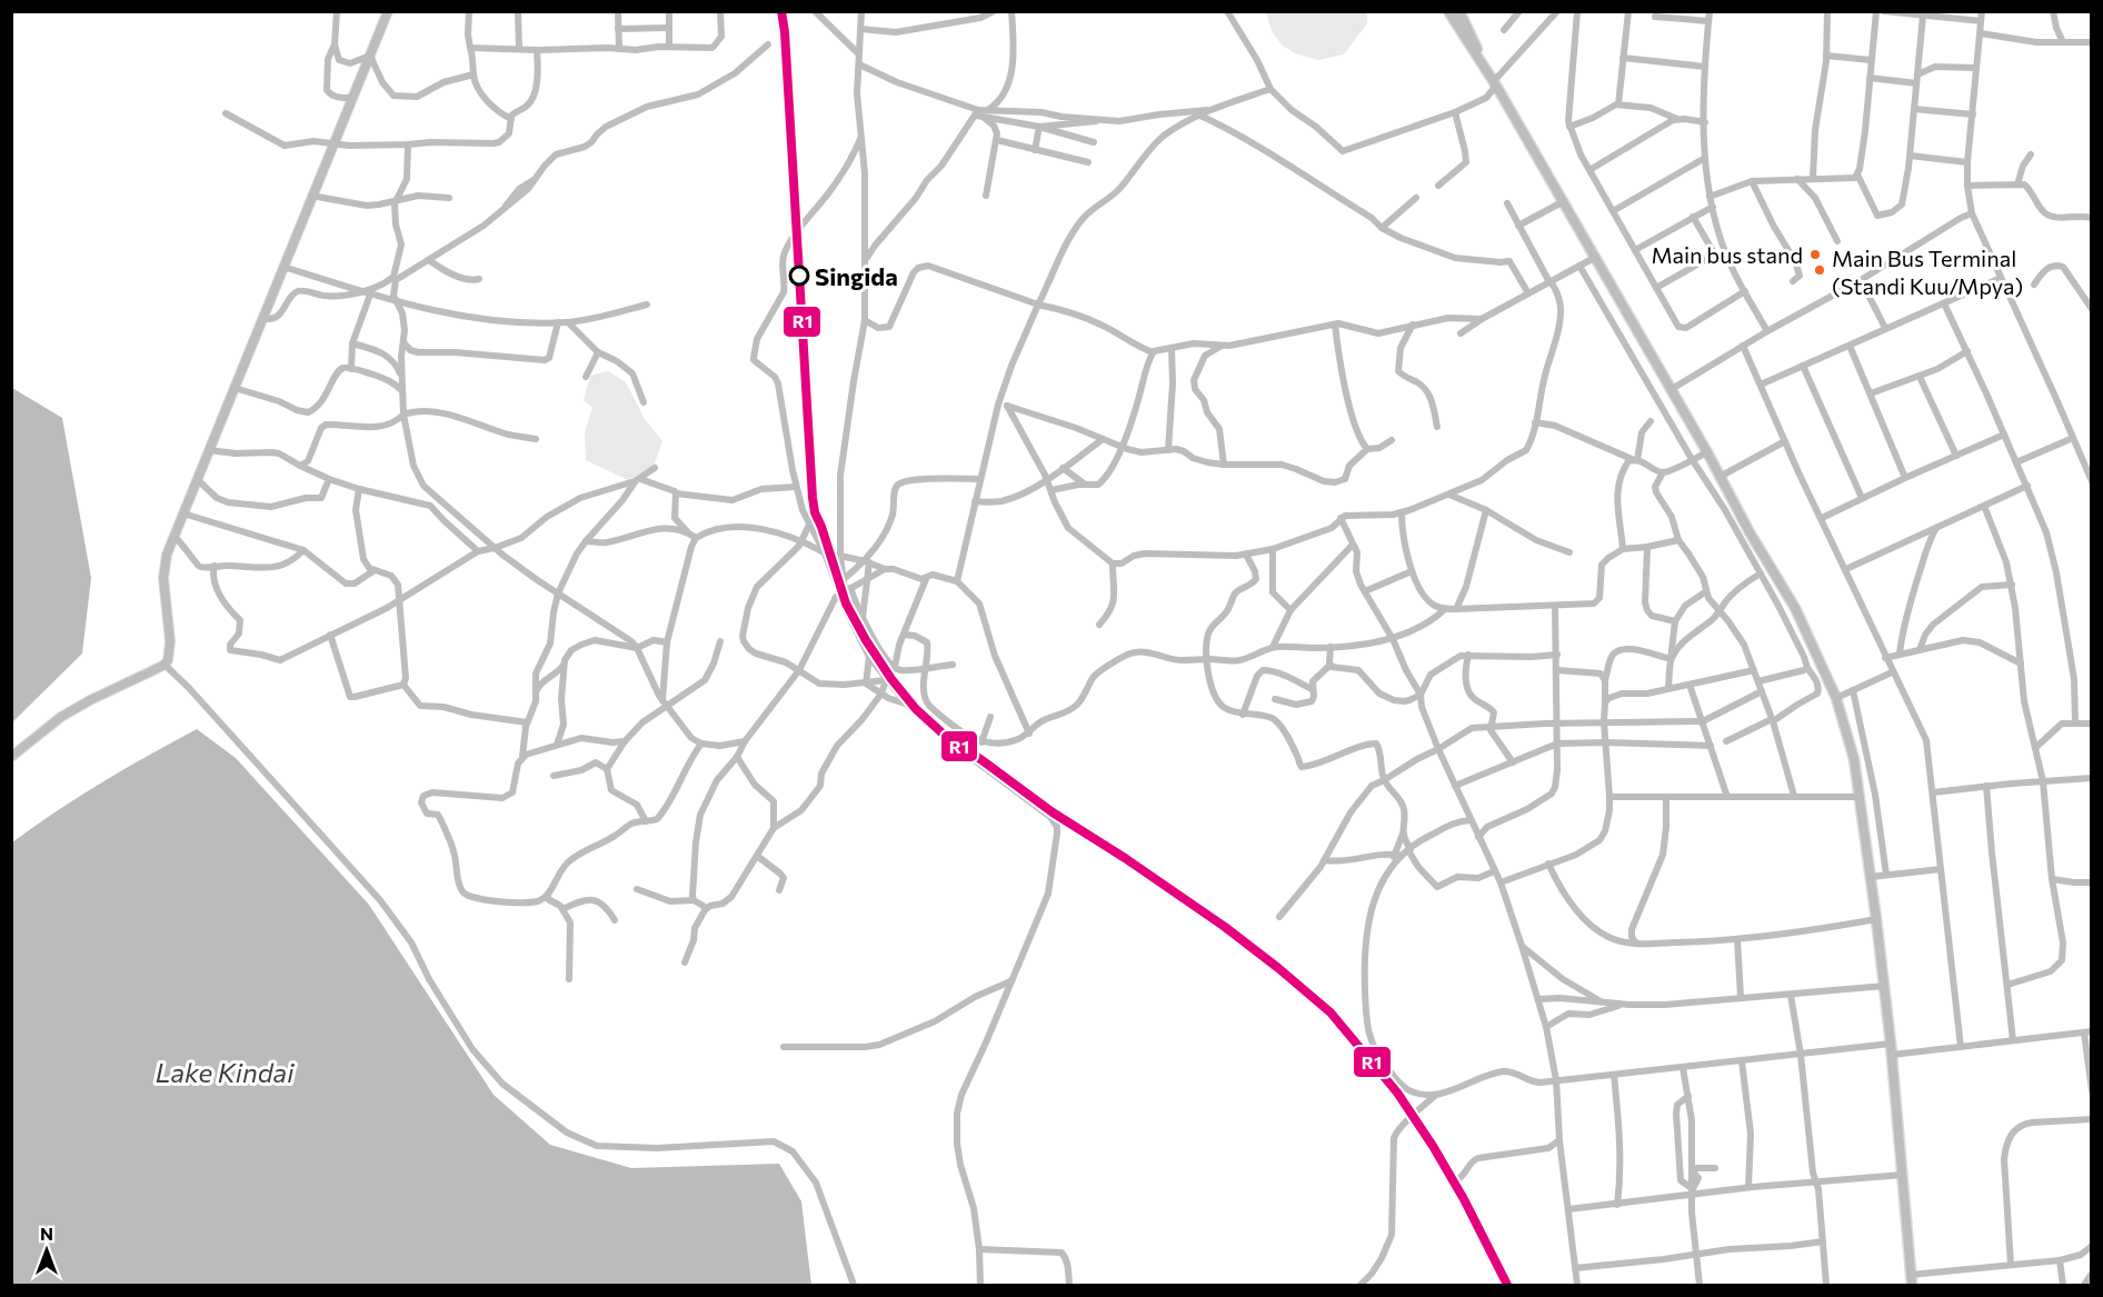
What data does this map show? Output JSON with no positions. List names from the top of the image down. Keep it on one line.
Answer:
{"water":["Lake Kindai"],"places":["Main bus stand","Main Bus Terminal (Standi Kuu/Mpya)","Singida"],"lines":["transit line R1"],"north":"top"}
